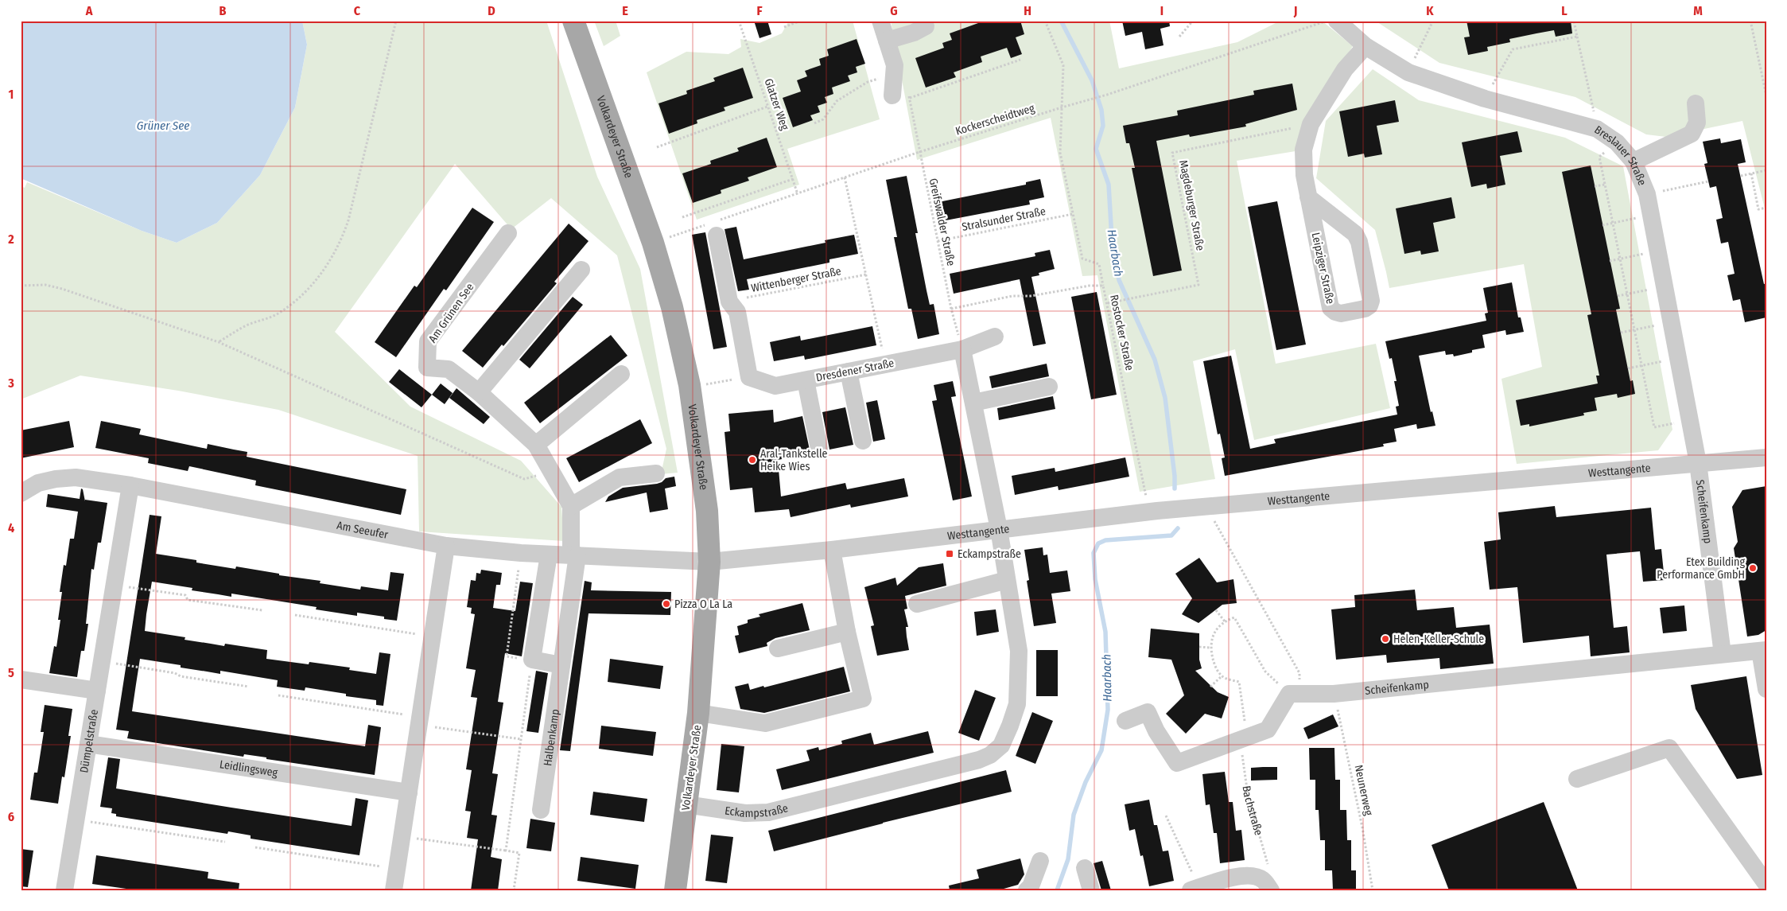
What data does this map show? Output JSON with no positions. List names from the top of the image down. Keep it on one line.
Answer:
{"streets":{"main road":["Volkardeyer Straße"],"street":["Breslauer Straße","Leipziger Straße","Am Grünen See","Dresdener Straße","Westtangente","Scheifenkamp","Am Seeufer","Halbenkamp","Dümpelstraße","Leidlingsweg","Eckampstraße"],"path":["Glatzer Weg","Kockerscheidtweg","Magdeburger Straße","Stralsunder Straße","Greifswalder Straße","Wittenberger Straße","Rostocker Straße","Neunerweg","Bachstraße"]},"crossings":[["Glatzer Weg","Kockerscheidtweg"],["Kockerscheidtweg","Greifswalder Straße"],["Volkardeyer Straße","Westtangente"],["Volkardeyer Straße","Am Seeufer"],["Volkardeyer Straße","Eckampstraße"],["Breslauer Straße","Leipziger Straße"],["Breslauer Straße","Westtangente"],["Breslauer Straße","Scheifenkamp"],["Magdeburger Straße","Leipziger Straße"],["Magdeburger Straße","Rostocker Straße"],["Stralsunder Straße","Greifswalder Straße"],["Greifswalder Straße","Rostocker Straße"],["Greifswalder Straße","Dresdener Straße"],["Am Grünen See","Am Seeufer"],["Am Grünen See","Halbenkamp"],["Rostocker Straße","Westtangente"],["Westtangente","Scheifenkamp"],["Westtangente","Am Seeufer"],["Westtangente","Eckampstraße"],["Scheifenkamp","Neunerweg"],["Am Seeufer","Halbenkamp"],["Am Seeufer","Dümpelstraße"],["Dümpelstraße","Leidlingsweg"]],"water":["Grüner See","Haarbach"],"places":{"other":["Aral-Tankstelle Heike Wies","Etex Building Performance GmbH","Pizza O La La","Helen-Keller-Schule"],"transit":["Eckampstraße"]},"grid":{"columns":["A","B","C","D","E","F","G","H","I","J","K","L","M"],"rows":["1","2","3","4","5","6"]}}
